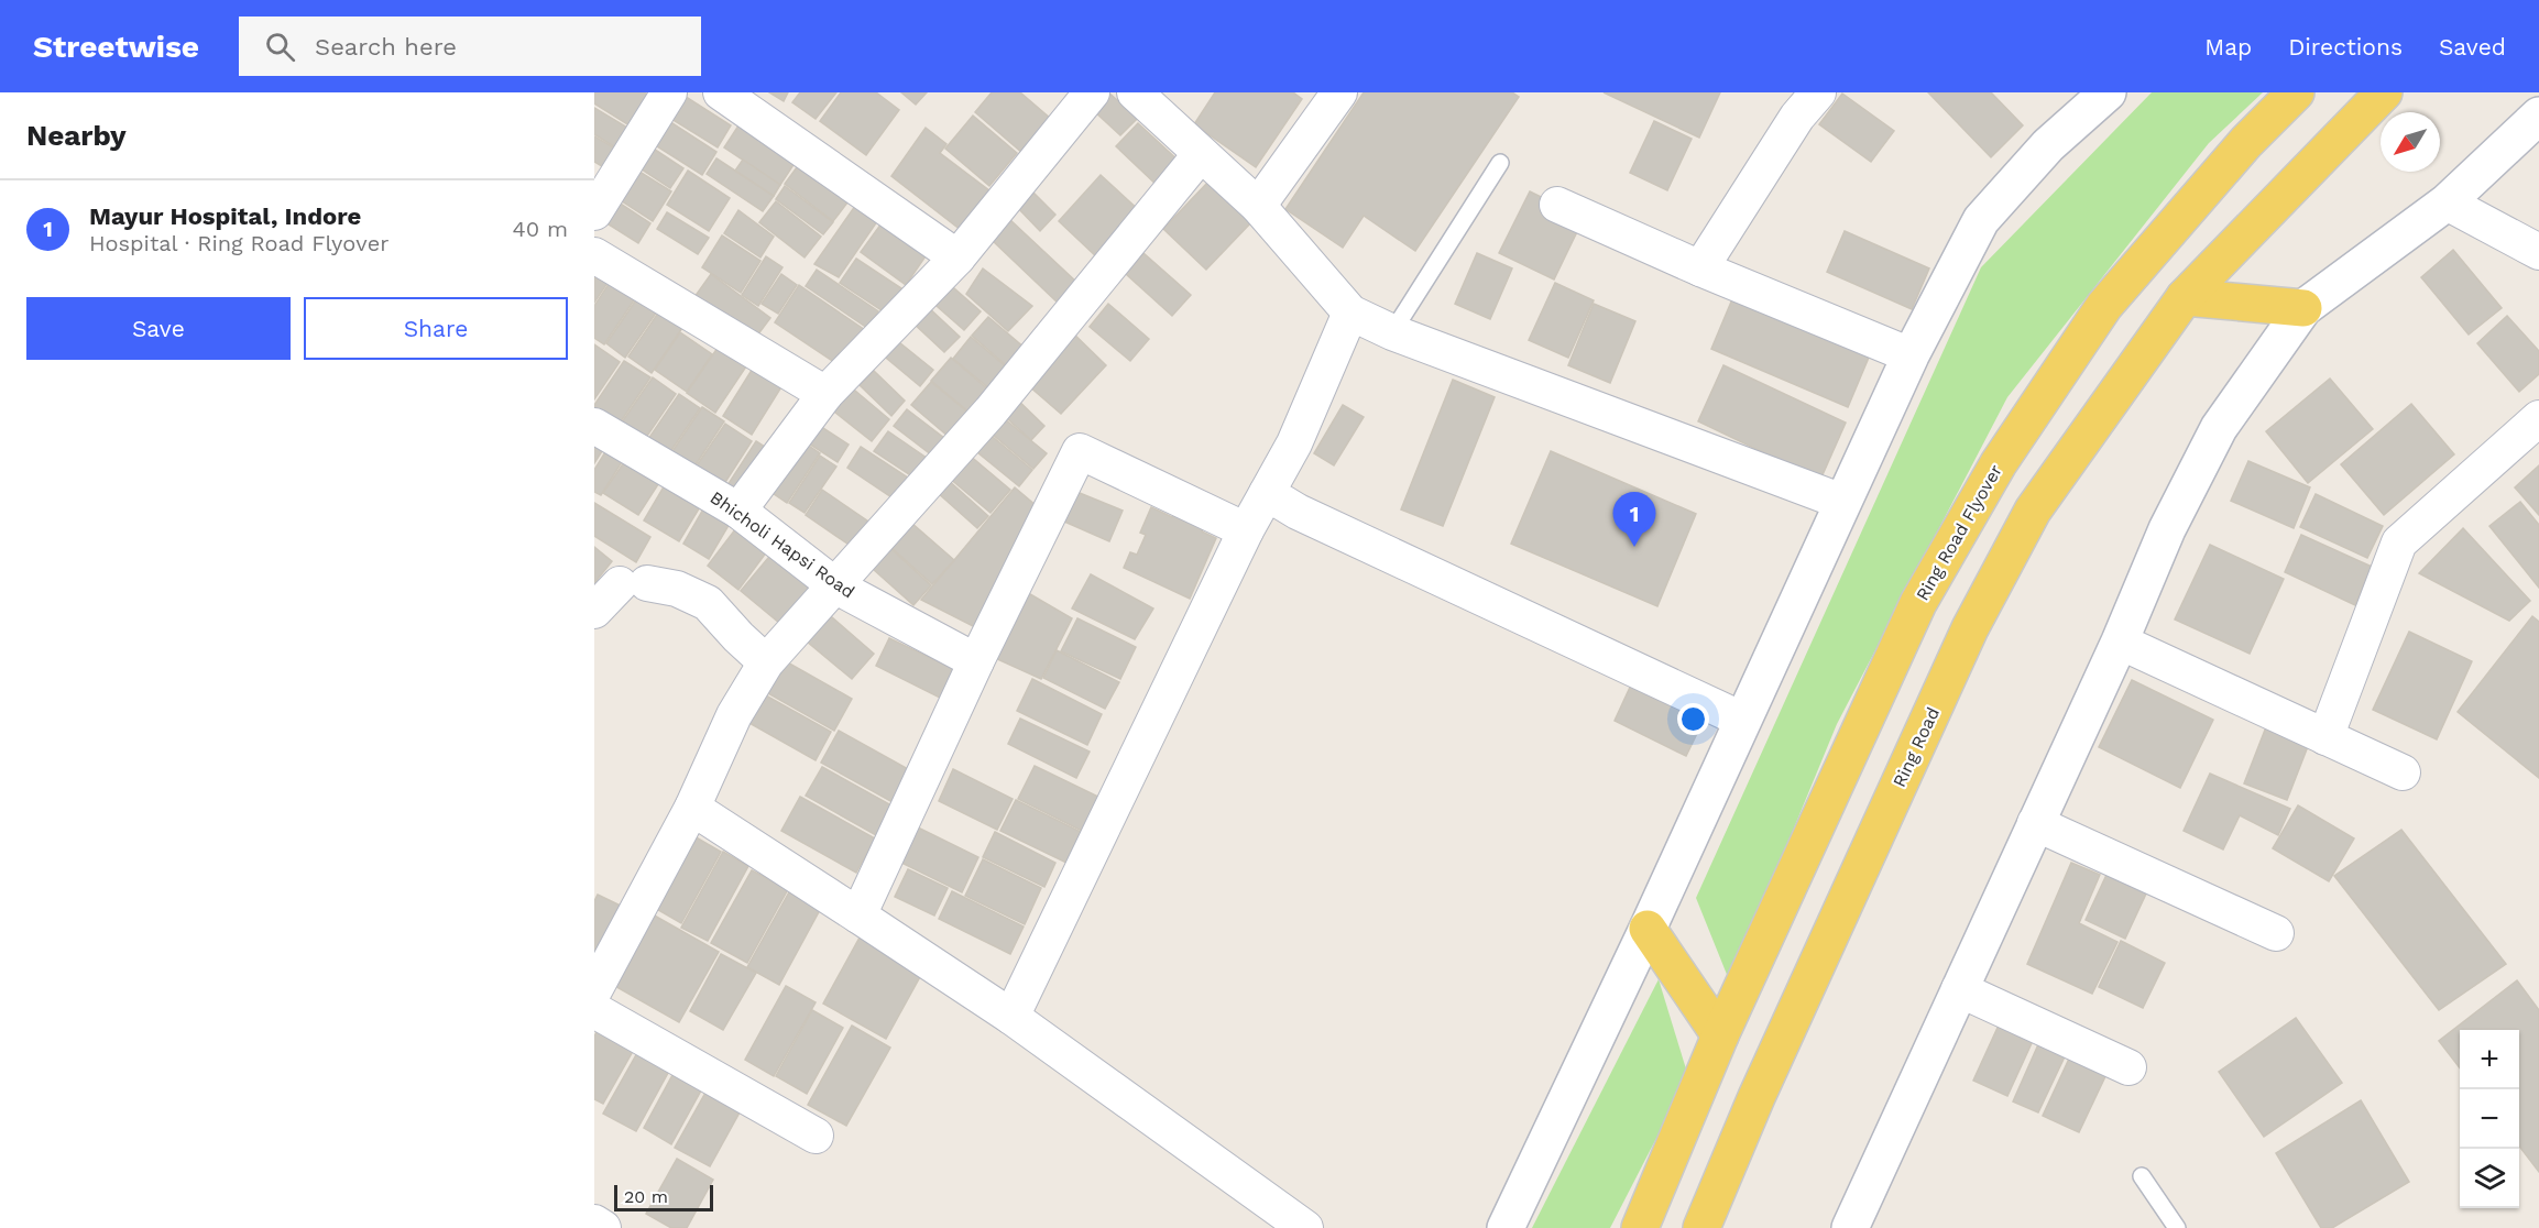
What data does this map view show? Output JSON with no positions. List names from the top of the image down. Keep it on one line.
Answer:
{"streets":{"main road":["Ring Road Flyover","Ring Road"],"street":["Bhicholi Hapsi Road"]},"scale_bar":"20 m","north":"bottom left","page":{"header":"Streetwise","search":"Search here","nav":["Map","Directions","Saved"],"heading":"Nearby","list":[{"mark":"1","name":"Mayur Hospital, Indore","note":"Hospital · Ring Road Flyover","value":"40 m"}],"buttons":["Save","Share"],"pins":"1","map_buttons":["+","−"],"scale":"20 m"}}
